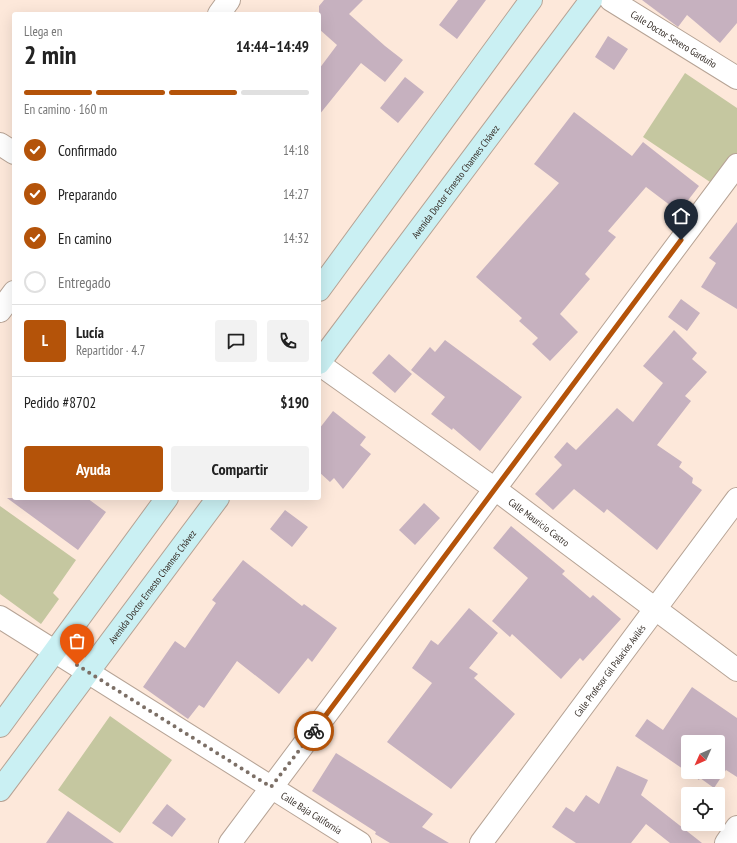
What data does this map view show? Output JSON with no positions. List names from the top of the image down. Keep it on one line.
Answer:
{"streets":{"street":["Calle Doctor Severo Garduño","Avenida Doctor Ernesto Channes Chávez","Calle Mauricio Castro","Calle Profesor Gil Palacios Avilés","Calle Baja California"]},"crossings":[["Avenida Doctor Ernesto Channes Chávez","Calle Baja California"],["Calle Mauricio Castro","Calle Profesor Gil Palacios Avilés"]],"north":"bottom left","page":{"heading":["2 min","Llega en","14:44–14:49"],"panel":["Lucía","Repartidor · 4.7","Pedido #8702","$190"],"bar":"En camino · 160 m","list":[["Confirmado","14:18"],["Preparando","14:27"],["En camino","14:32"],"Entregado"],"round":"L","buttons":["Ayuda","Compartir"]}}
